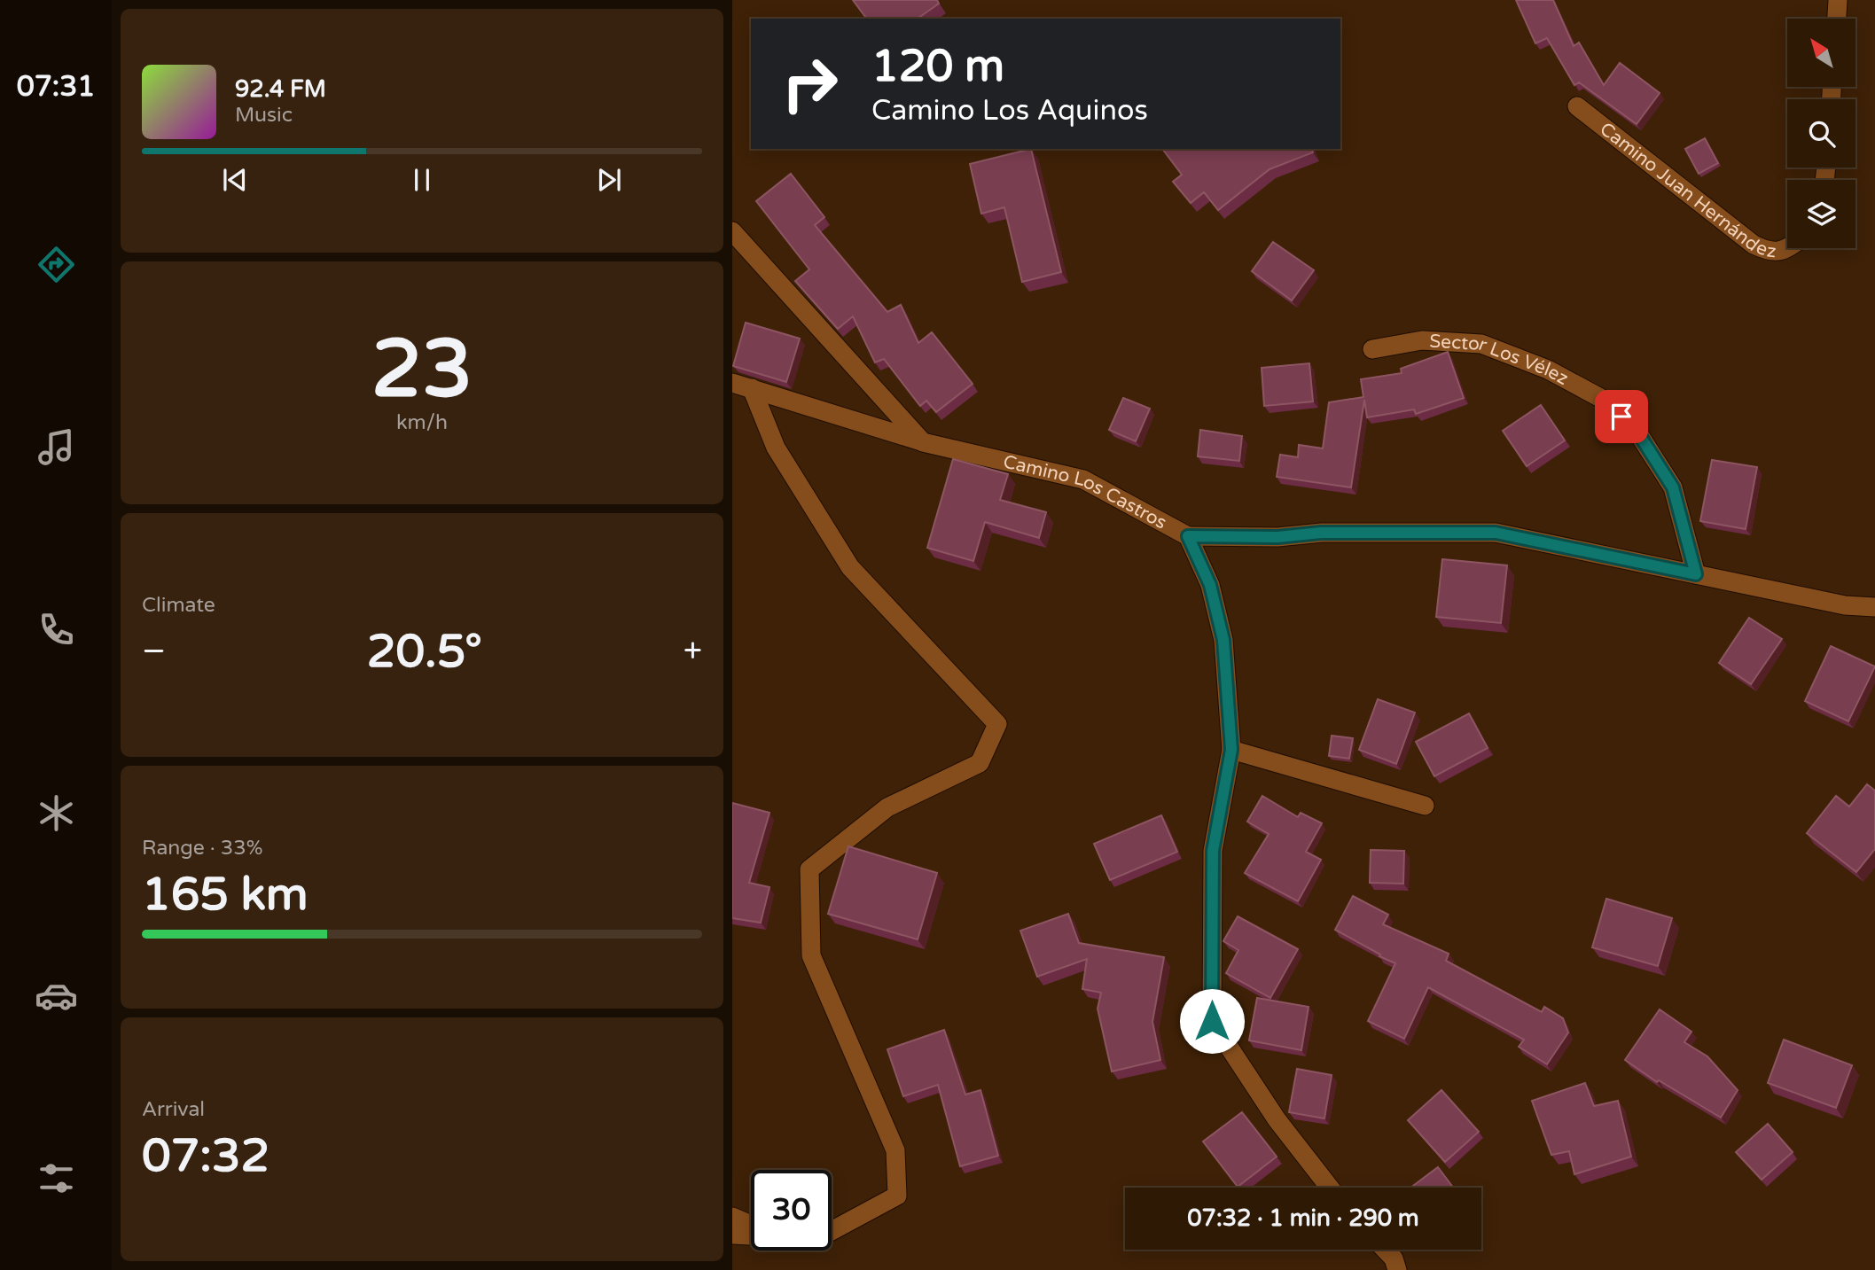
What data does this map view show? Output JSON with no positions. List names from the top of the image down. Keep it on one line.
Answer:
{"streets":{"street":["Camino Juan Hernández","Sector Los Vélez","Camino Los Castros"]},"north":"top left","page":{"tabs":"07:31","turn":["120 m","Camino Los Aquinos"],"song":["92.4 FM","Music"],"tile":[["23","km/h"],"Climate",["Range · 33%","165 km"],["Arrival","07:32"]],"heat":["−","20.5°","+"],"limit":"30","trip":"07:32 · 1 min · 290 m"}}
